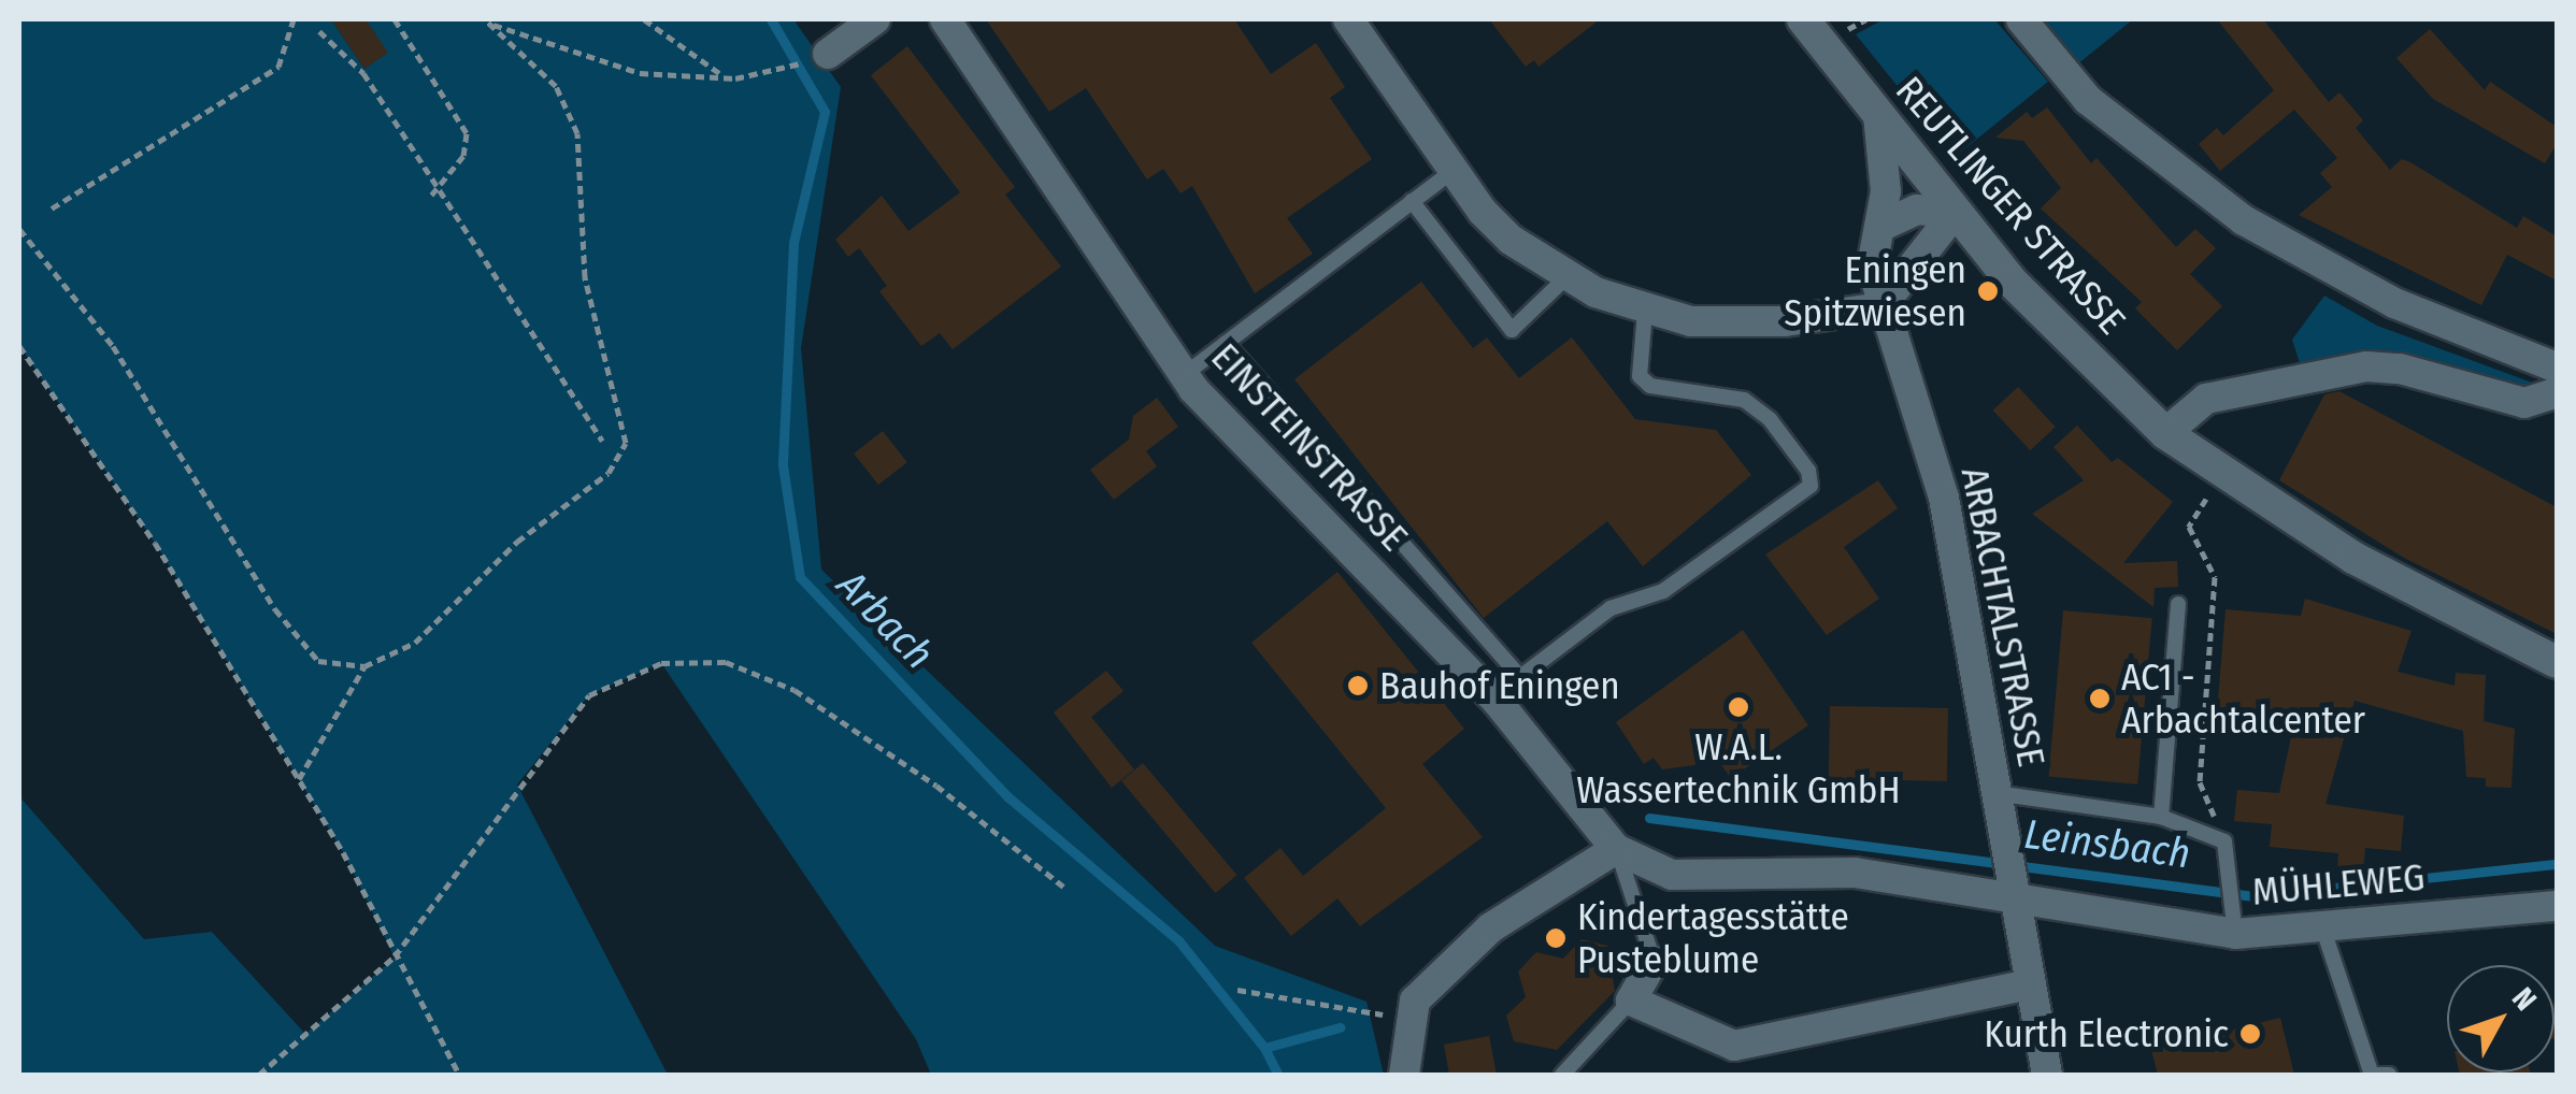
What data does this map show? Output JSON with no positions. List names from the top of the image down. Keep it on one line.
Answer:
{"streets":{"main road":["REUTLINGER STRASSE"],"street":["EINSTEINSTRASSE","ARBACHTALSTRASSE","MÜHLEWEG"]},"crossings":[["REUTLINGER STRASSE","ARBACHTALSTRASSE"],["EINSTEINSTRASSE","MÜHLEWEG"],["ARBACHTALSTRASSE","MÜHLEWEG"]],"water":["Arbach","Leinsbach"],"places":["Eningen Spitzwiesen","Bauhof Eningen","AC1 - Arbachtalcenter","W.A.L. Wassertechnik GmbH","Kindertagesstätte Pusteblume","Kurth Electronic"],"north":"top right"}
